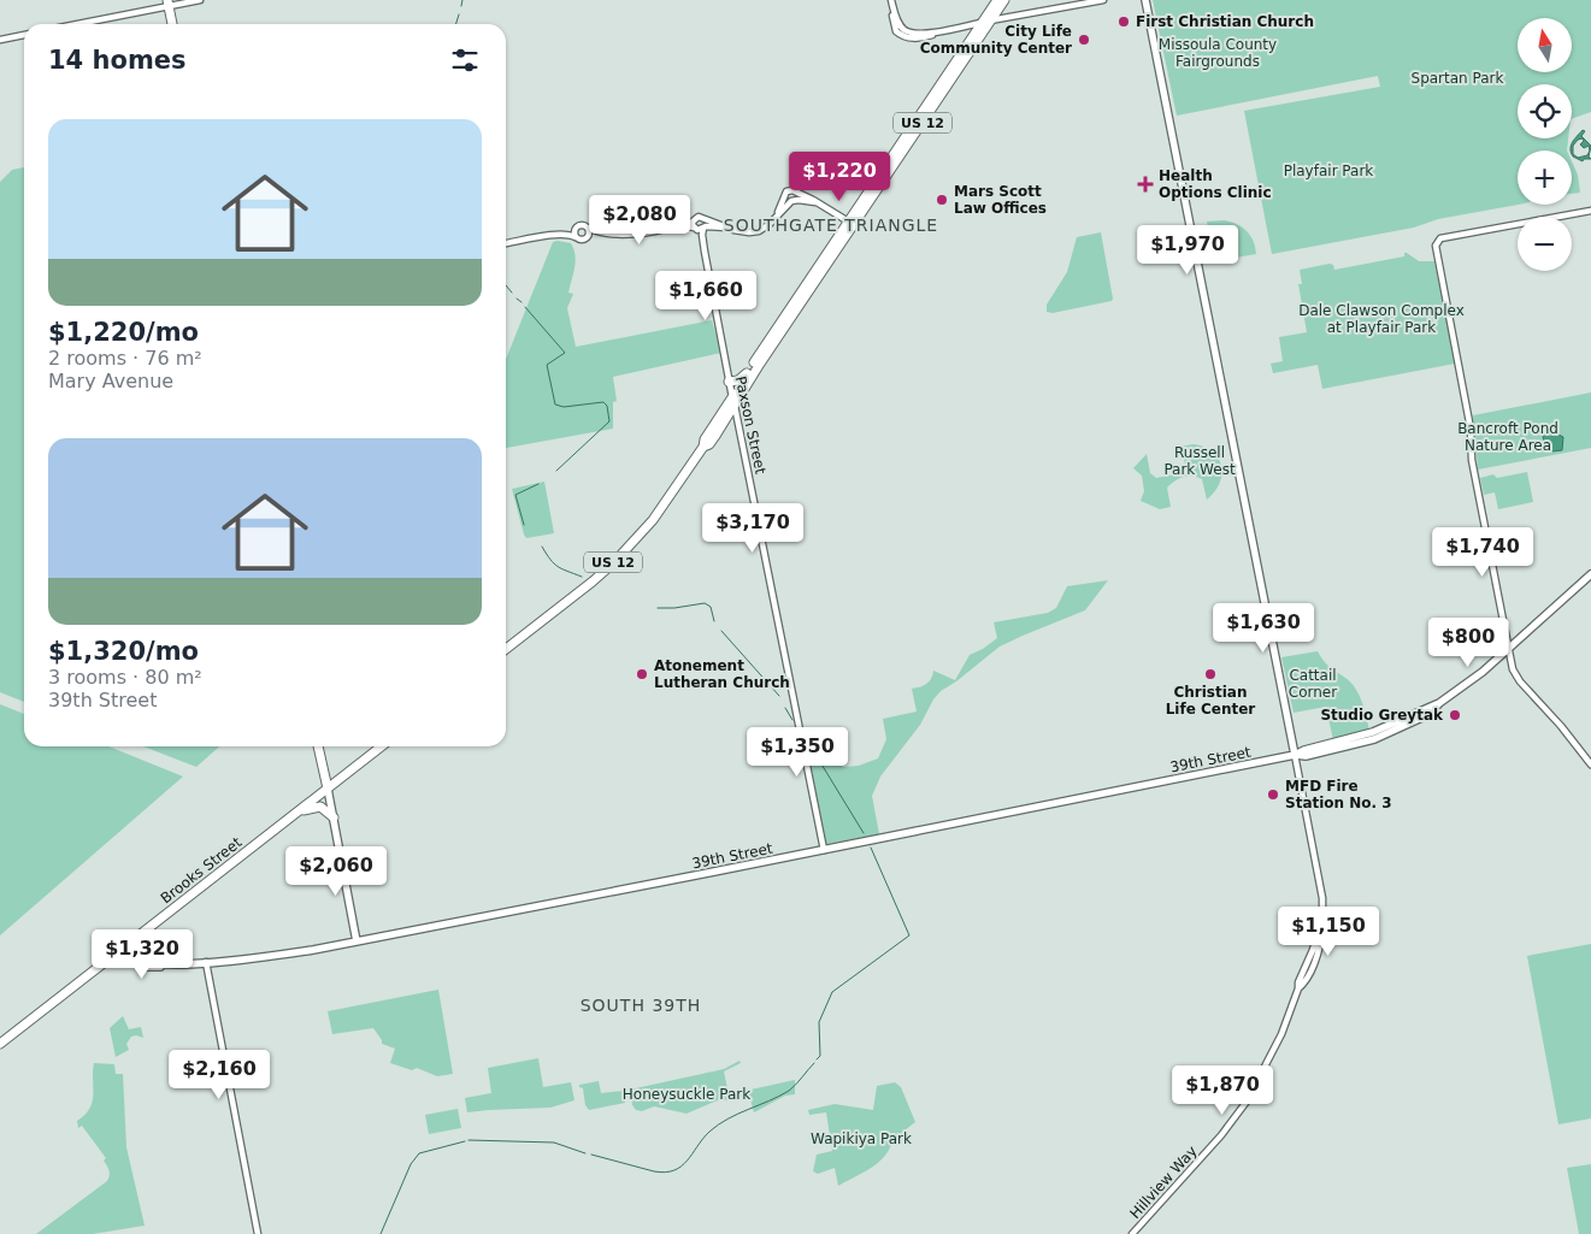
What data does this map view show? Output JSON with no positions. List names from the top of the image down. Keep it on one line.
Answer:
{"streets":{"highway":["US 12","Brooks Street"],"main road":["39th Street"],"street":["Paxson Street","Hillview Way"]},"crossings":[["US 12","Paxson Street"],["Paxson Street","39th Street"],["39th Street","Brooks Street"],["39th Street","Hillview Way"]],"districts":["SOUTHGATE TRIANGLE","SOUTH 39TH"],"parks":["Missoula County Fairgrounds","Spartan Park","Playfair Park","Dale Clawson Complex at Playfair Park","Bancroft Pond Nature Area","Russell Park West","Cattail Corner","Honeysuckle Park","Wapikiya Park"],"places":{"other":["First Christian Church","City Life Community Center","Mars Scott Law Offices","Atonement Lutheran Church","Christian Life Center","Studio Greytak","MFD Fire Station No. 3"],"health":["Health Options Clinic"]},"north":"top","page":{"map_buttons":["+","−"],"heading":"14 homes","list":[{"name":"$1,220/mo","note":"2 rooms · 76 m² · Mary Avenue"},{"name":"$1,320/mo","note":"3 rooms · 80 m² · 39th Street"}],"price":["$1,220","$2,080","$1,970","$1,660","$3,170","$1,740","$1,630","$800","$1,350","$2,060","$1,150","$1,320","$2,160","$1,870"]}}
